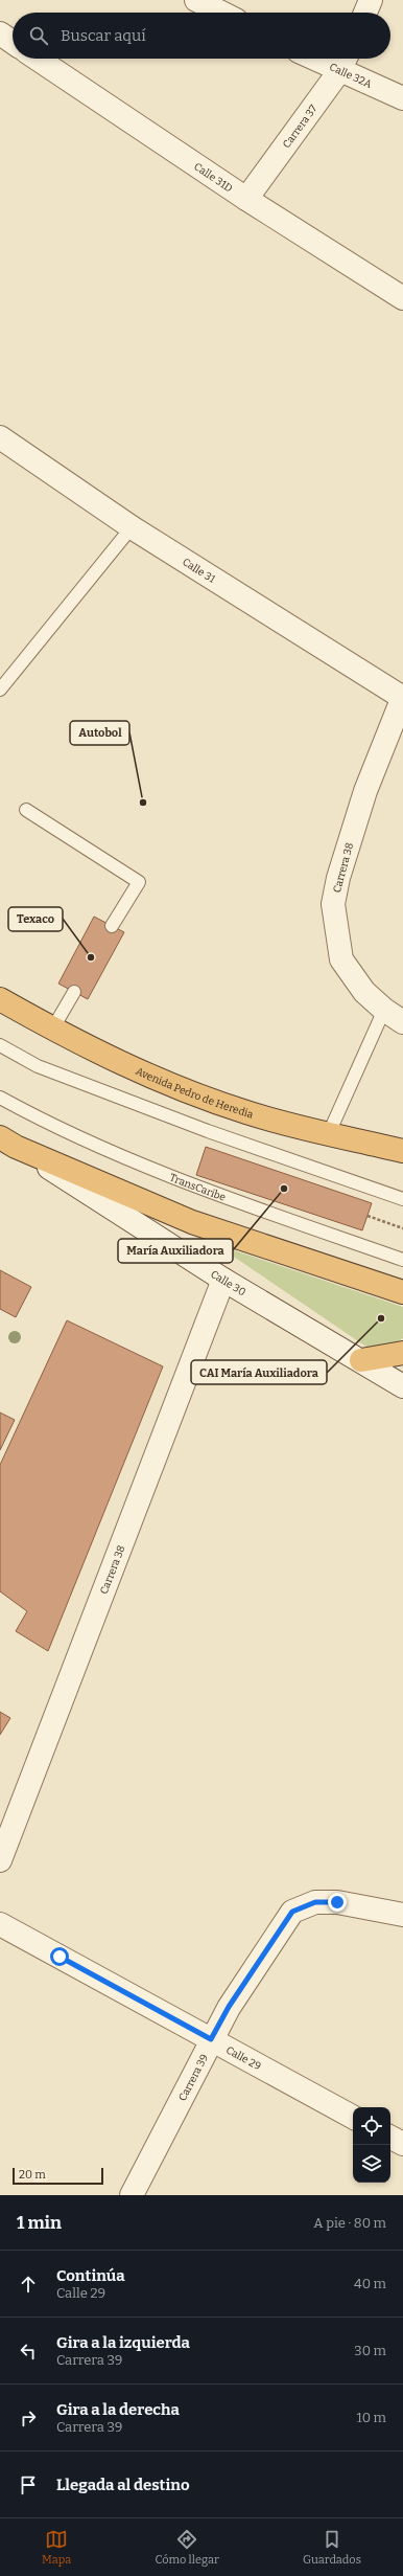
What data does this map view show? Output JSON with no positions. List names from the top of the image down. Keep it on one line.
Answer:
{"streets":{"highway":["Avenida Pedro de Heredia"],"street":["Calle 32A","Carrera 37","Calle 31D","Calle 31","Carrera 38","Calle 30","Calle 29","Carrera 39"],"lane":["TransCaribe"]},"crossings":[["Calle 32A","Carrera 37"],["Carrera 37","Calle 31D"],["Calle 31","Carrera 38"],["Carrera 38","Calle 30"],["Calle 29","Carrera 39"]],"places":["Autobol","Texaco","María Auxiliadora","CAI María Auxiliadora"],"scale_bar":"20 m","page":{"search":"Buscar aquí","scale":"20 m","heading":["1 min","A pie · 80 m"],"list":[["Continúa","Calle 29","40 m"],["Gira a la izquierda","Carrera 39","30 m"],["Gira a la derecha","Carrera 39","10 m"],"Llegada al destino"],"nav":["Mapa","Cómo llegar","Guardados"]}}
